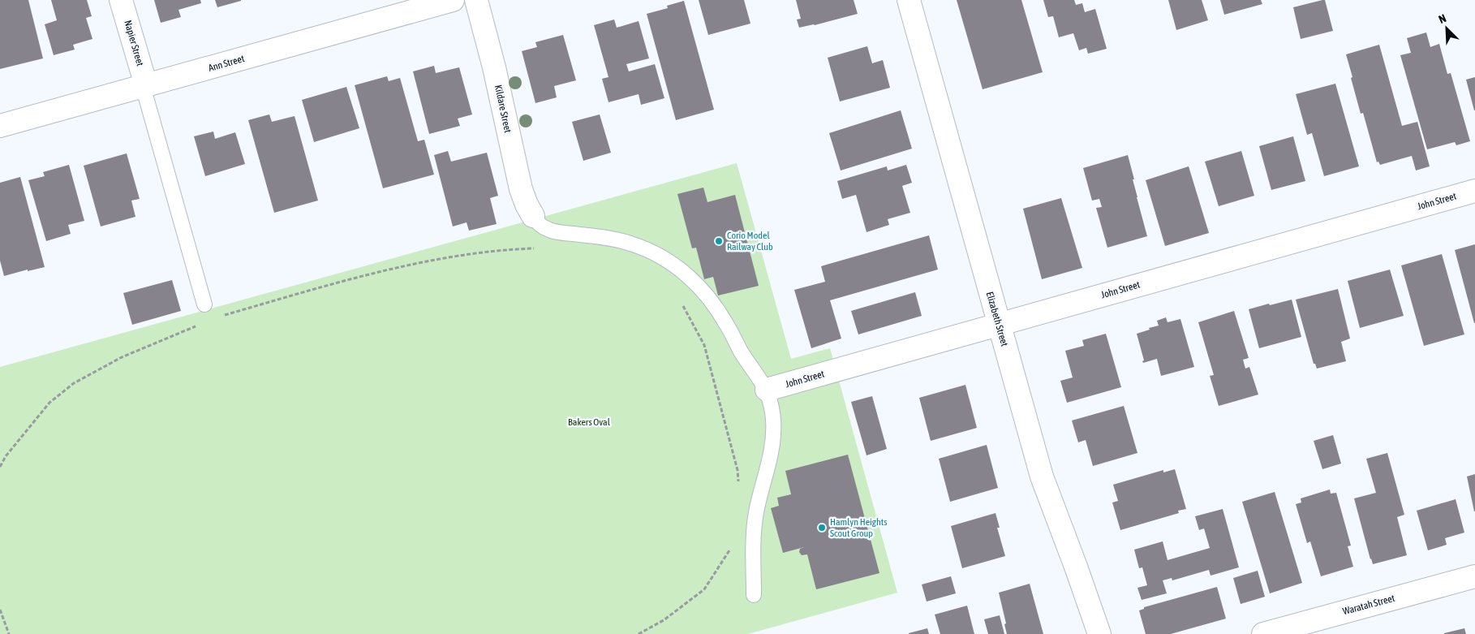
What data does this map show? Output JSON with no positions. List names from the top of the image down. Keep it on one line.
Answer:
{"streets":{"street":["Napier Street","Ann Street","Kildare Street","John Street","Elizabeth Street","Waratah Street"]},"crossings":[["Napier Street","Ann Street"],["John Street","Elizabeth Street"]],"parks":["Bakers Oval"],"places":["Corio Model Railway Club","Hamlyn Heights Scout Group"],"north":"top left"}
